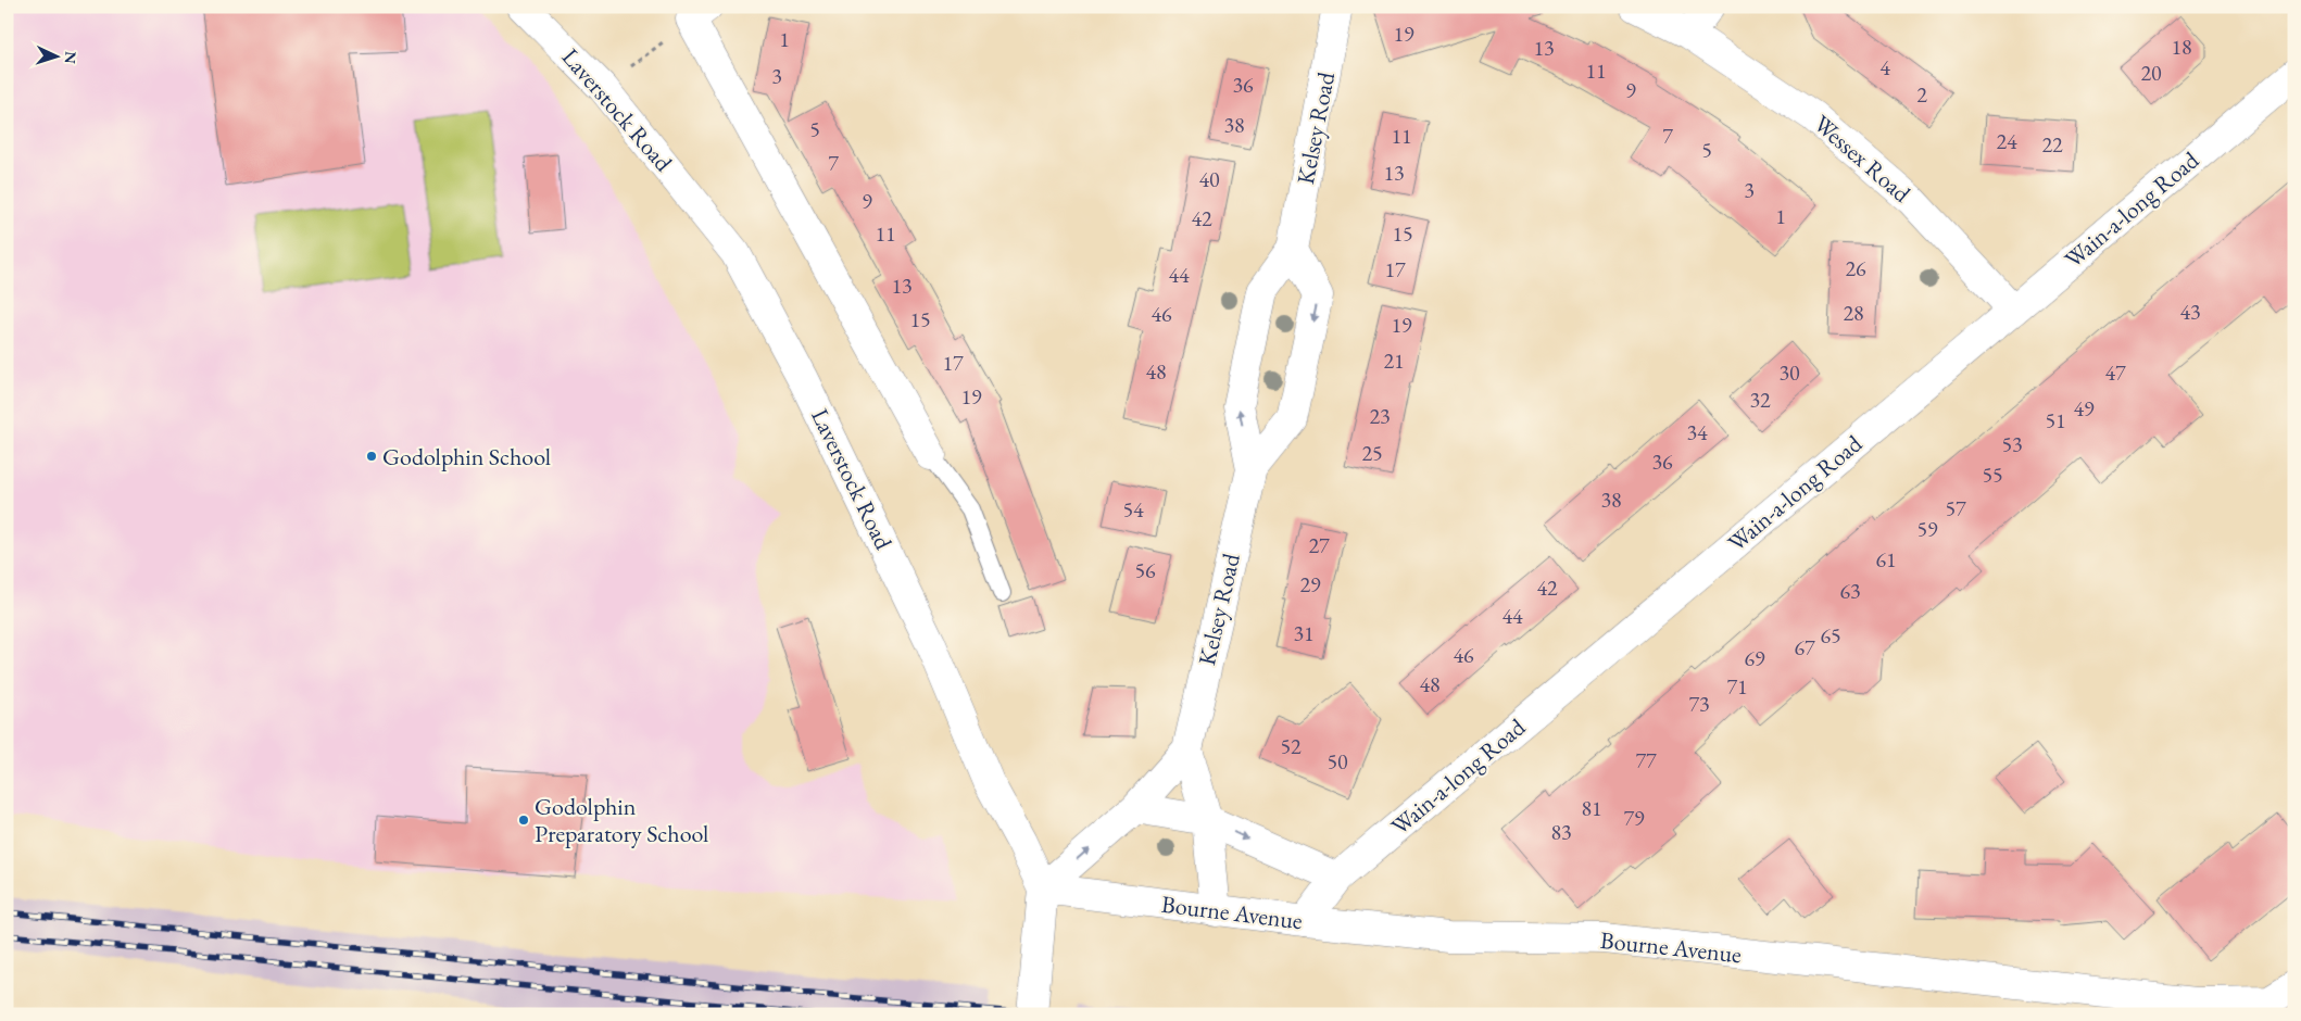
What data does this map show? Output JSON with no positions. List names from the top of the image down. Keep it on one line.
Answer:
{"streets":{"street":["Laverstock Road","Kelsey Road","Wessex Road","Wain-a-long Road","Bourne Avenue"]},"crossings":[["Laverstock Road","Kelsey Road"],["Laverstock Road","Bourne Avenue"],["Kelsey Road","Bourne Avenue"],["Wessex Road","Wain-a-long Road"],["Wain-a-long Road","Bourne Avenue"]],"places":["Godolphin School","Godolphin Preparatory School"],"house_numbers":["19","1","18","13","4","11","20","3","36","9","2","38","5","11","7","24","22","5","7","13","40","3","9","1","42","11","15","26","17","44","13","43","28","46","15","19","21","17","48","30","47","19","32","49","23","51","34","53","25","36","55","38","57","54","59","27","61","56","29","42","63","44","31","65","67","46","69","48","71","73","52","77","50","81","79","83"],"north":"right"}
